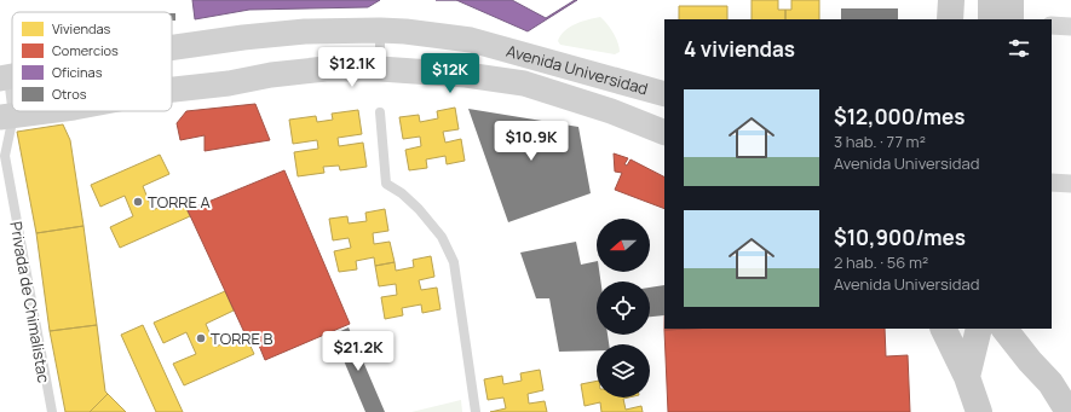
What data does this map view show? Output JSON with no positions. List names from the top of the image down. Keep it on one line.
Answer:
{"streets":{"main road":["Avenida Universidad"],"lane":["Privada de Chimalistac"]},"crossings":[["Avenida Universidad","Privada de Chimalistac"]],"places":["TORRE A","TORRE B"],"legend":["Viviendas","Comercios","Oficinas","Otros"],"north":"left","page":{"heading":"4 viviendas","price":["$12.1K","$12K","$10.9K","$21.2K"],"list":[{"name":"$12,000/mes","note":"3 hab. · 77 m² · Avenida Universidad"},{"name":"$10,900/mes","note":"2 hab. · 56 m² · Avenida Universidad"}]}}
